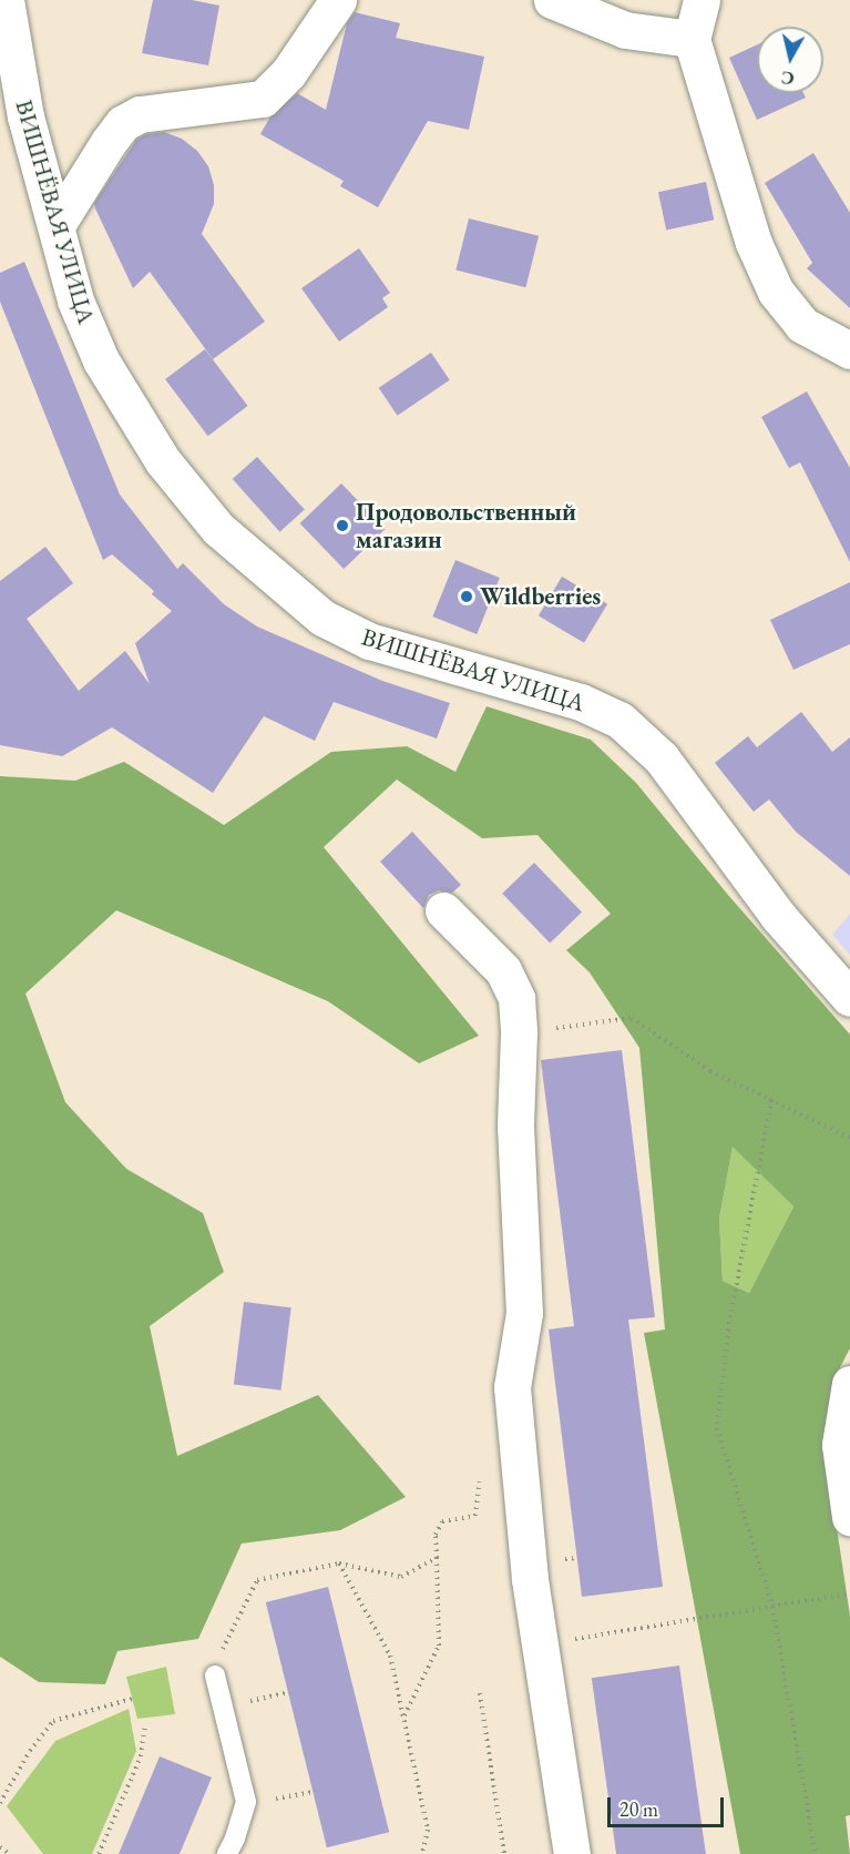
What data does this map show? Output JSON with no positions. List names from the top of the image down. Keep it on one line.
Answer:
{"streets":{"street":["ВИШНЁВАЯ УЛИЦА"]},"places":["Продовольственный магазин","Wildberries"],"scale_bar":"20 m","north":"bottom"}
